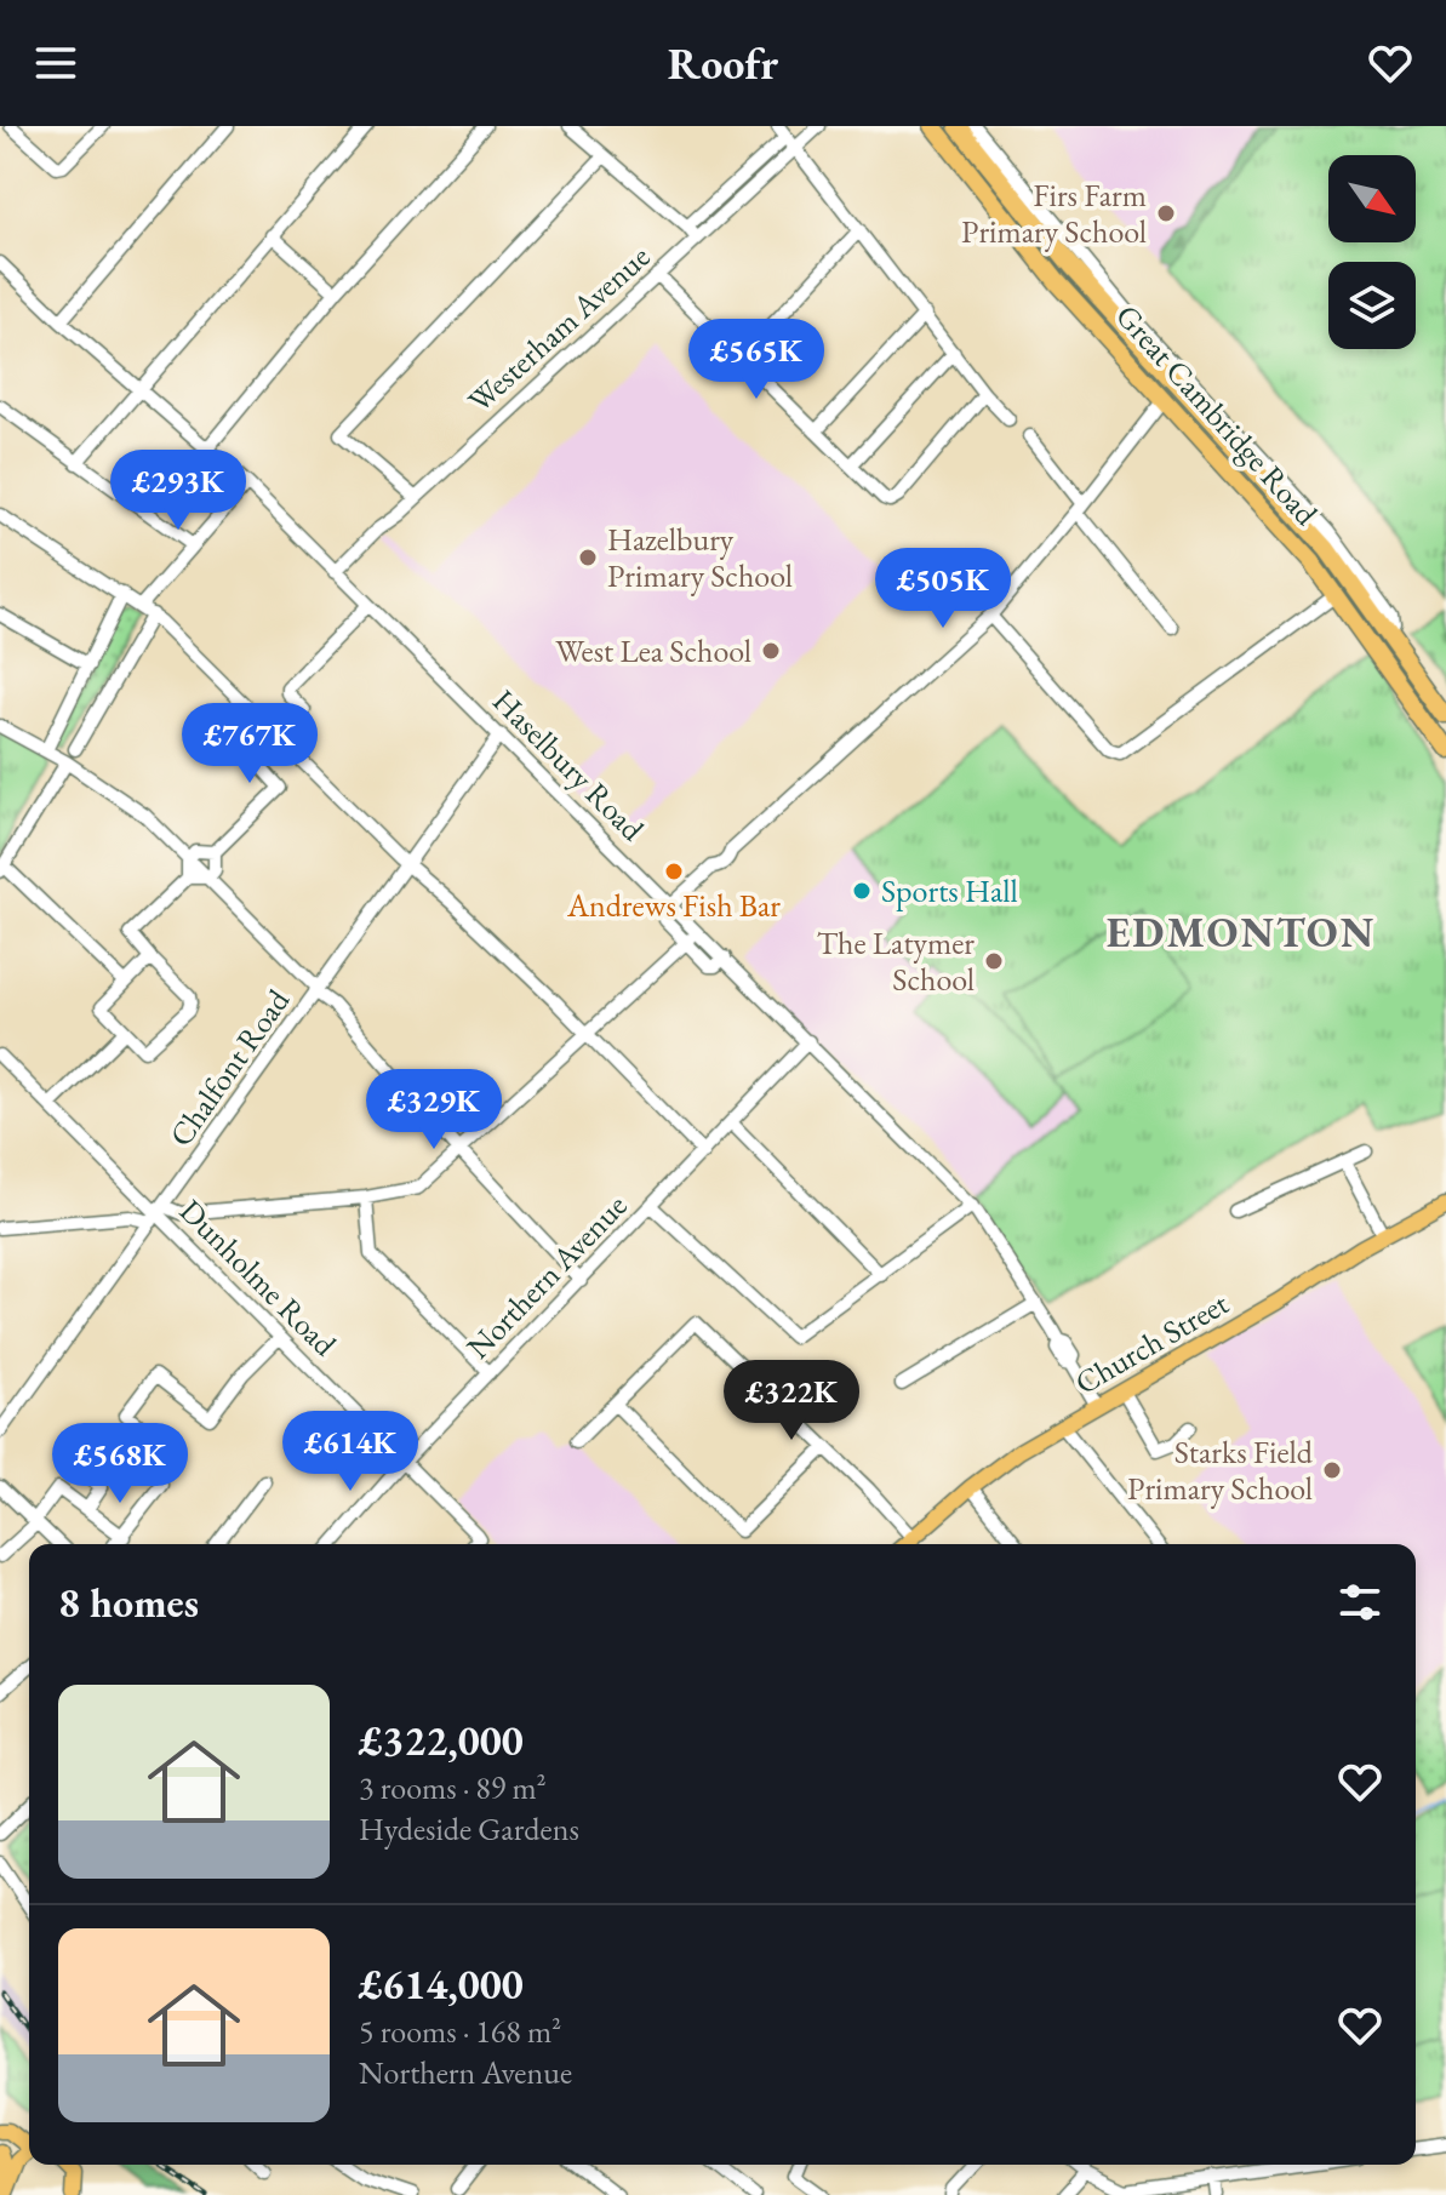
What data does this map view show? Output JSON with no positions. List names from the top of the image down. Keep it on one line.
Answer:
{"streets":{"highway":["Great Cambridge Road"],"main road":["Church Street"],"street":["Westerham Avenue","Haselbury Road","Chalfont Road","Northern Avenue","Dunholme Road"]},"crossings":[["Westerham Avenue","Haselbury Road"],["Haselbury Road","Chalfont Road"],["Haselbury Road","Northern Avenue"],["Haselbury Road","Church Street"],["Chalfont Road","Dunholme Road"],["Northern Avenue","Dunholme Road"]],"districts":["EDMONTON"],"places":["Firs Farm Primary School","Hazelbury Primary School","West Lea School","Andrews Fish Bar","Sports Hall","The Latymer School","Starks Field Primary School"],"north":"bottom right","page":{"header":"Roofr","price":["£565K","£293K","£505K","£767K","£329K","£322K","£614K","£568K"],"heading":"8 homes","list":[{"name":"£322,000","note":"3 rooms · 89 m² · Hydeside Gardens"},{"name":"£614,000","note":"5 rooms · 168 m² · Northern Avenue"}]}}
